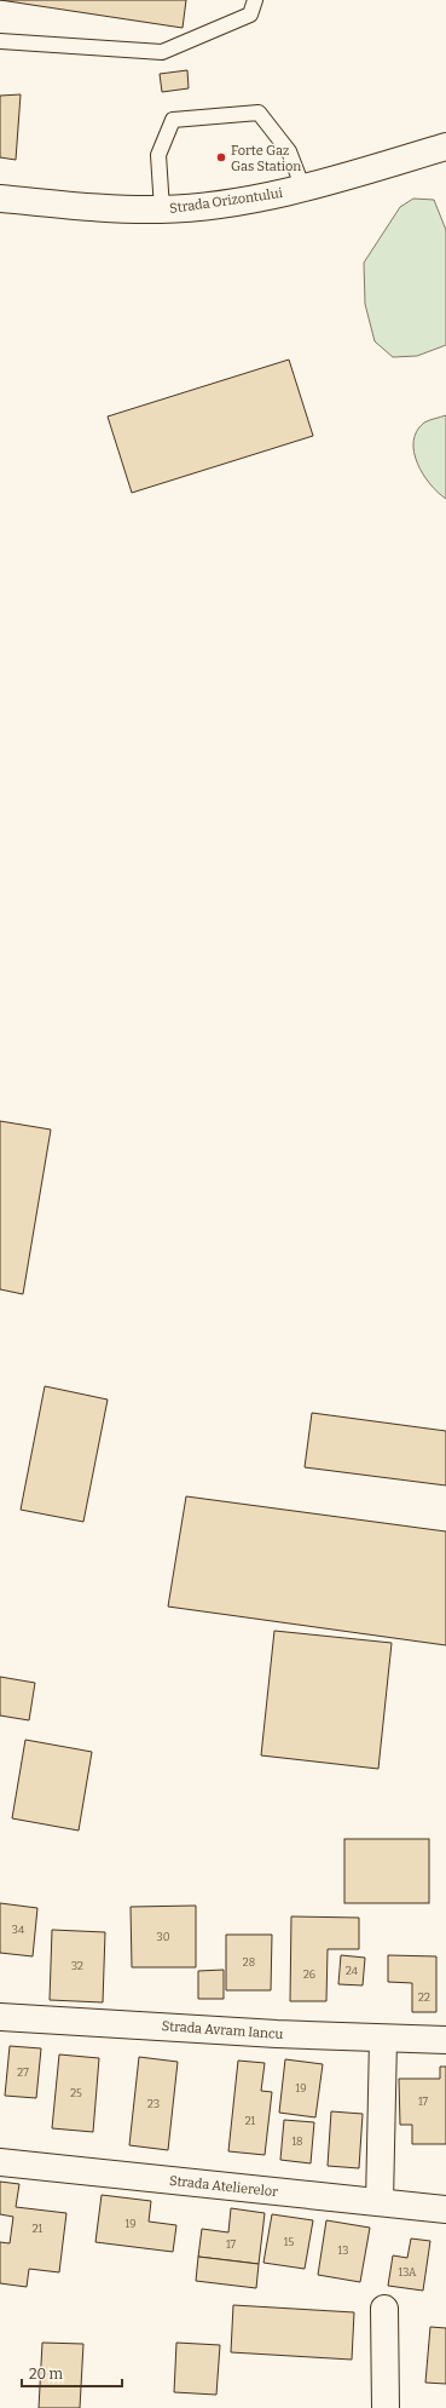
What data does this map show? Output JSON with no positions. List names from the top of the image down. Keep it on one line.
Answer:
{"streets":{"street":["Strada Orizontului","Strada Avram Iancu","Strada Atelierelor"]},"places":["Forte Gaz Gas Station"],"house_numbers":["34","30","28","32","24","26","22","27","19","25","17","23","21","18","19","21","15","17","13","13A"],"scale_bar":"20 m"}
